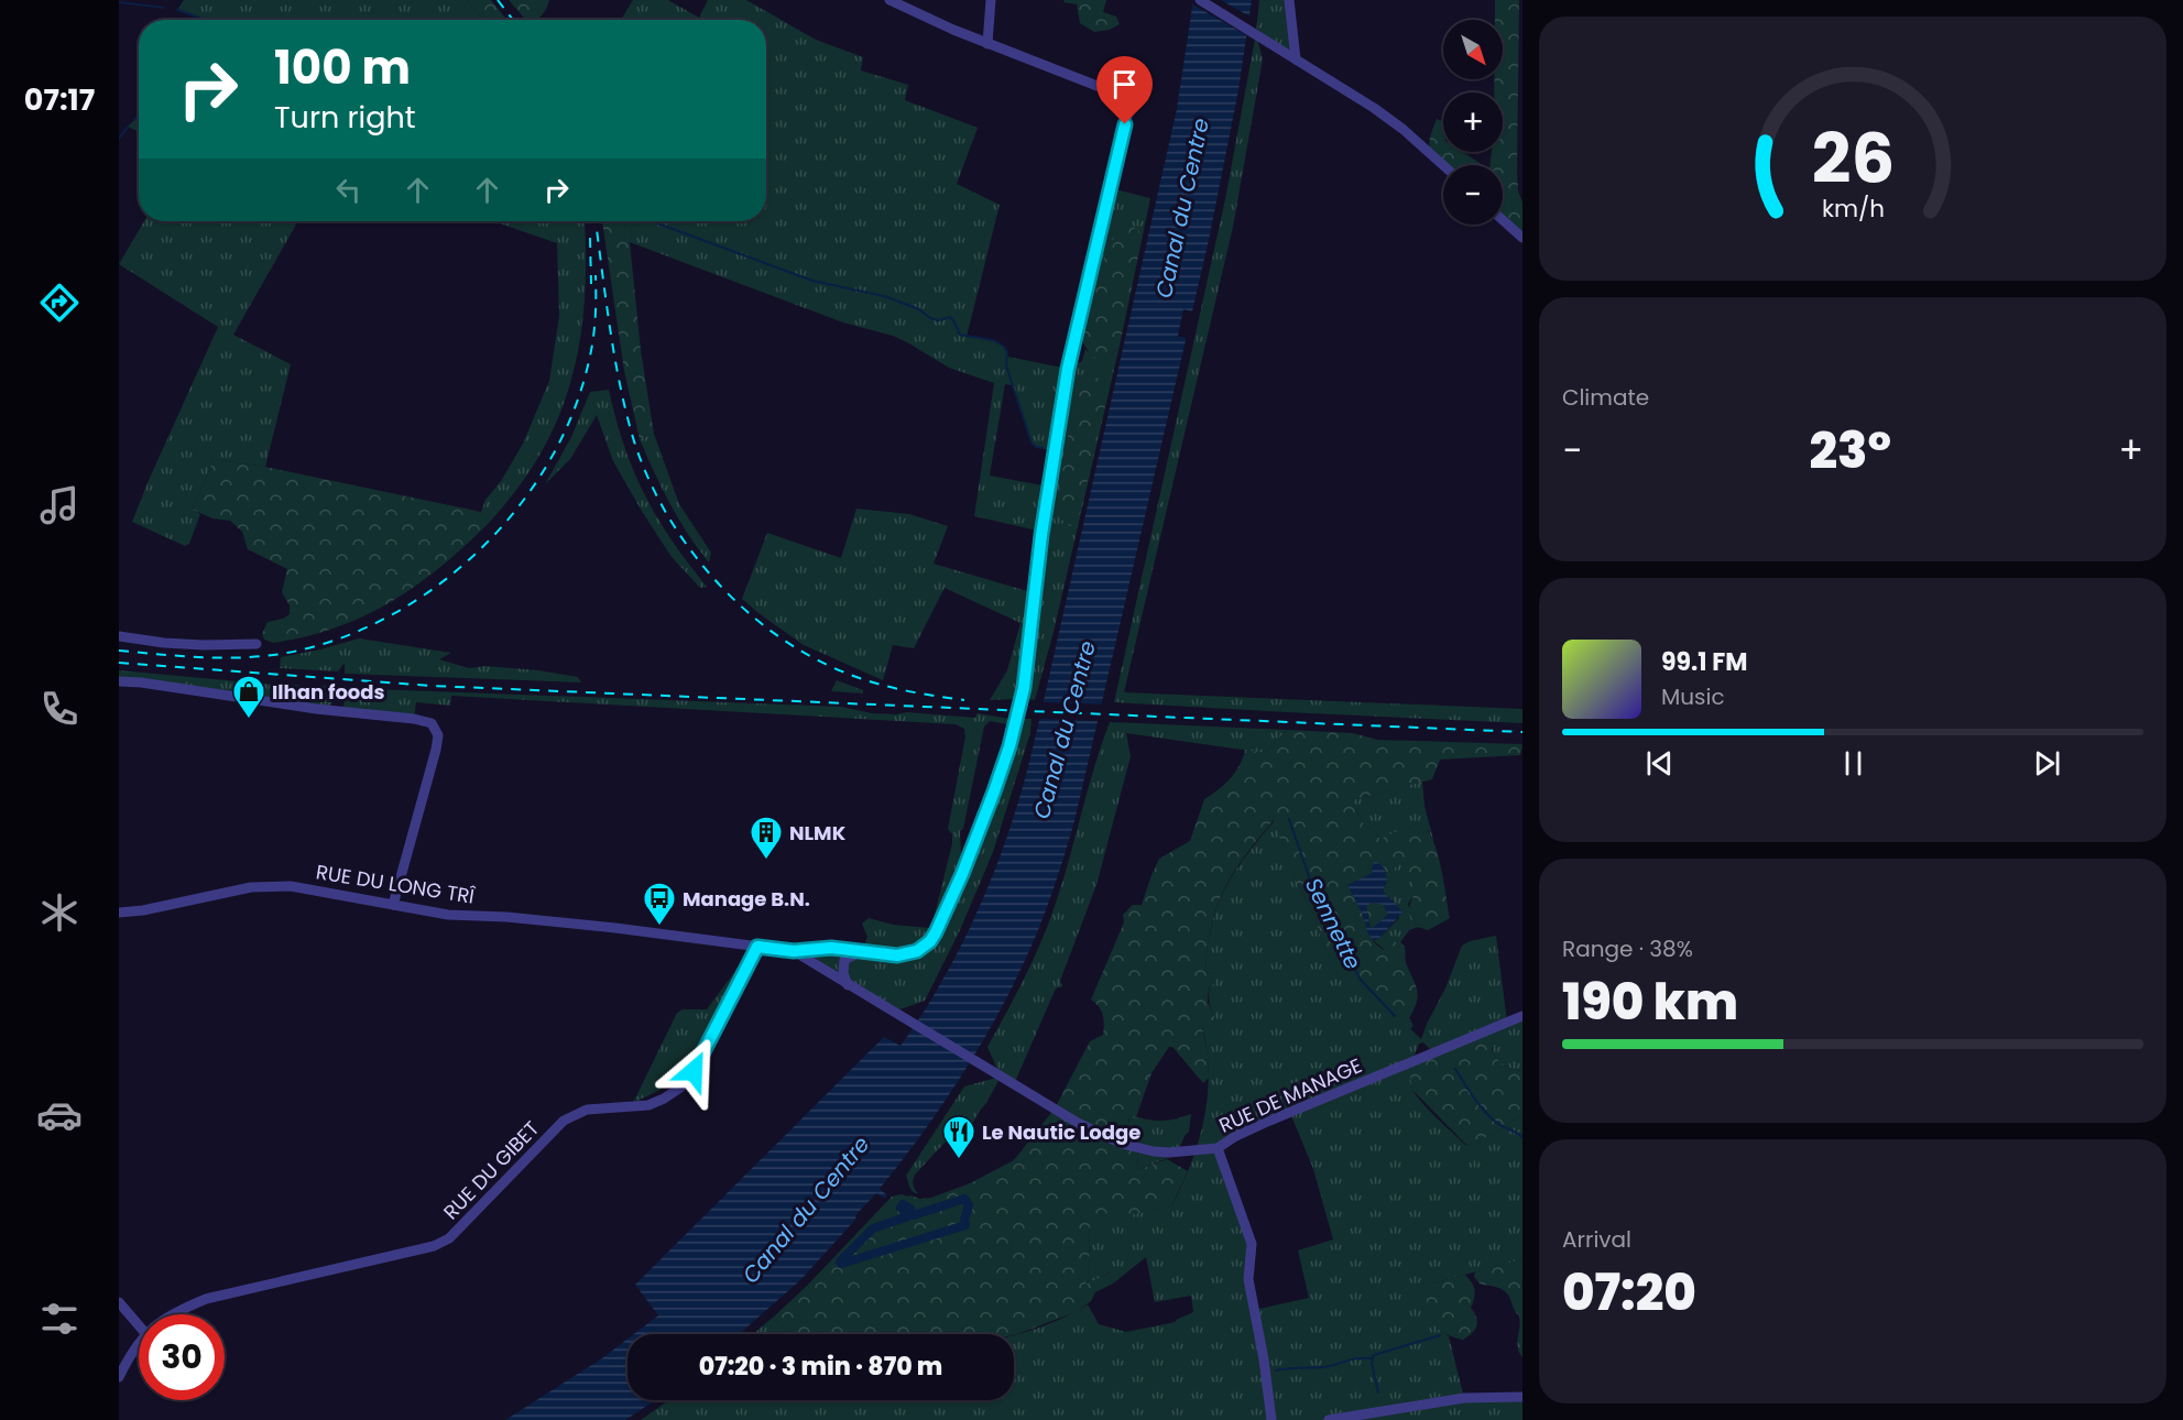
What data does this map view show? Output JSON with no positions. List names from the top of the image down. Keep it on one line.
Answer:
{"streets":{"street":["RUE DU LONG TRÎ","RUE DE MANAGE","RUE DU GIBET"]},"crossings":[["RUE DU LONG TRÎ","RUE DU GIBET"]],"water":["Canal du Centre","Sennette"],"places":{"shop":["Ilhan foods"],"building":["NLMK"],"bus stop":["Manage B.N."],"restaurant":["Le Nautic Lodge"]},"north":"bottom right","page":{"tabs":"07:17","map_buttons":["+","−"],"turn":["100 m","Turn right"],"tile":["Climate",["Range · 38%","190 km"],["Arrival","07:20"]],"heat":["−","23°","+"],"song":["99.1 FM","Music"],"limit":"30","trip":"07:20 · 3 min · 870 m","gauge":["26","km/h"]}}
